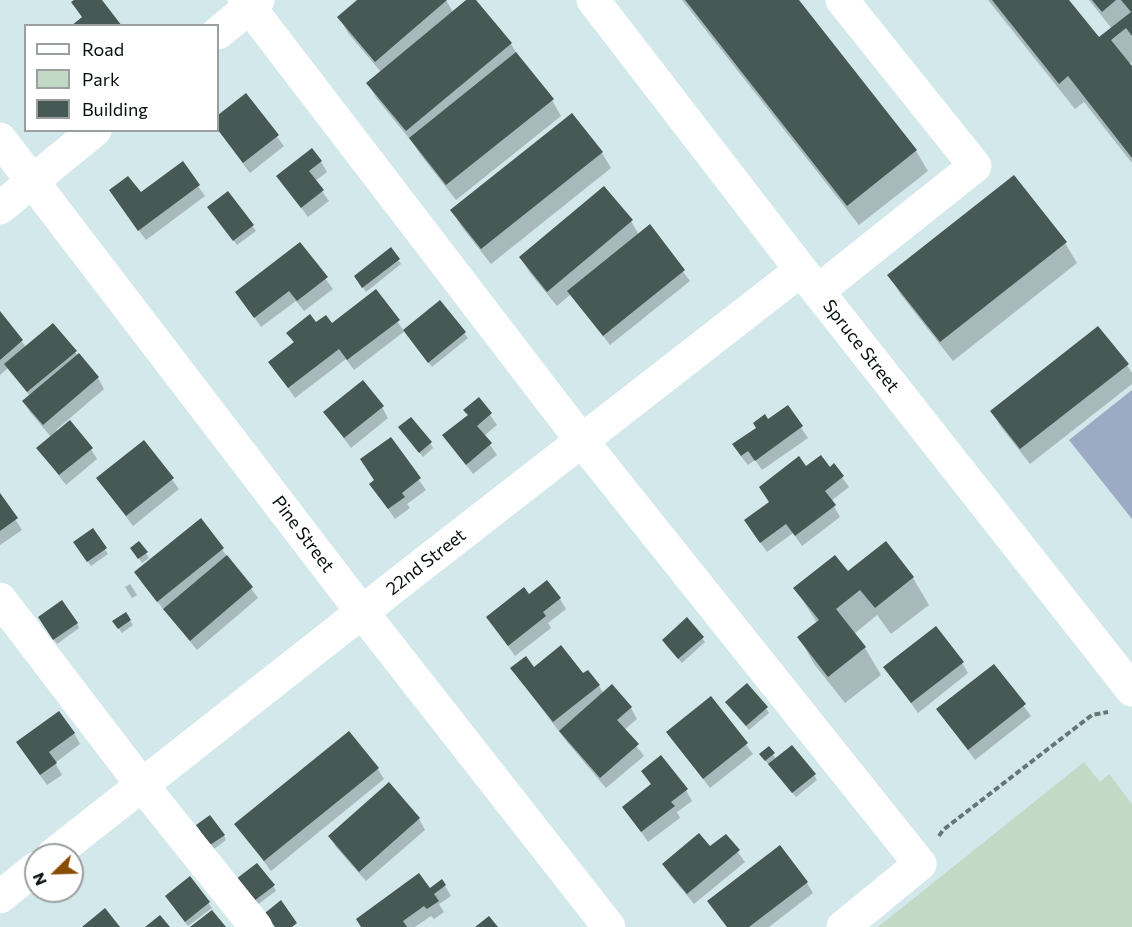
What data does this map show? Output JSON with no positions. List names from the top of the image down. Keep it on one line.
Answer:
{"streets":{"street":["Spruce Street","Pine Street","22nd Street"]},"crossings":[["Spruce Street","22nd Street"],["Pine Street","22nd Street"]],"legend":["Road","Park","Building"],"north":"bottom left"}
